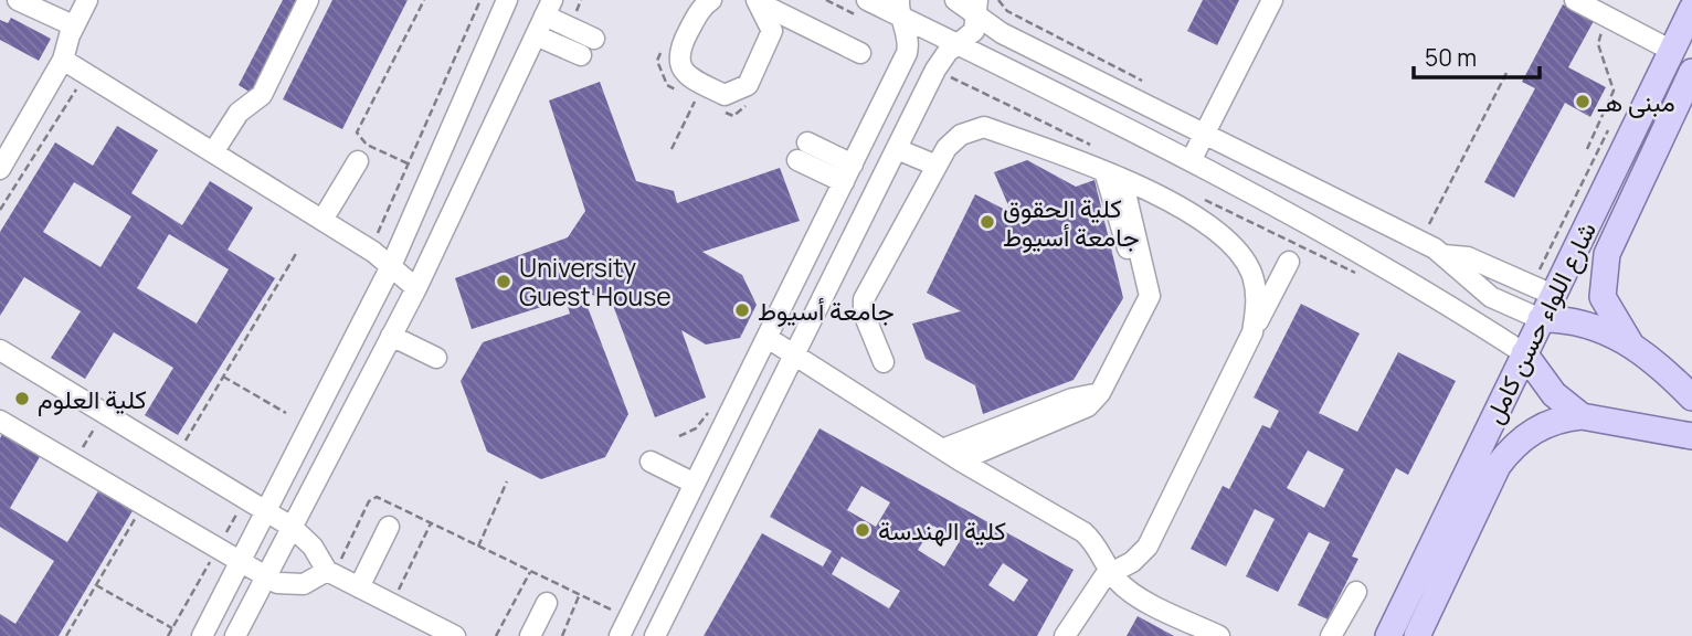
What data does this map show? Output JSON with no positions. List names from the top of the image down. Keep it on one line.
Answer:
{"streets":{"main road":["شارع اللواء حسن كامل"]},"places":["مبنى هـ","كلية الحقوق جامعة أسيوط","University Guest House","جامعة أسيوط","كلية العلوم","كلية الهندسة"],"scale_bar":"50 m"}
